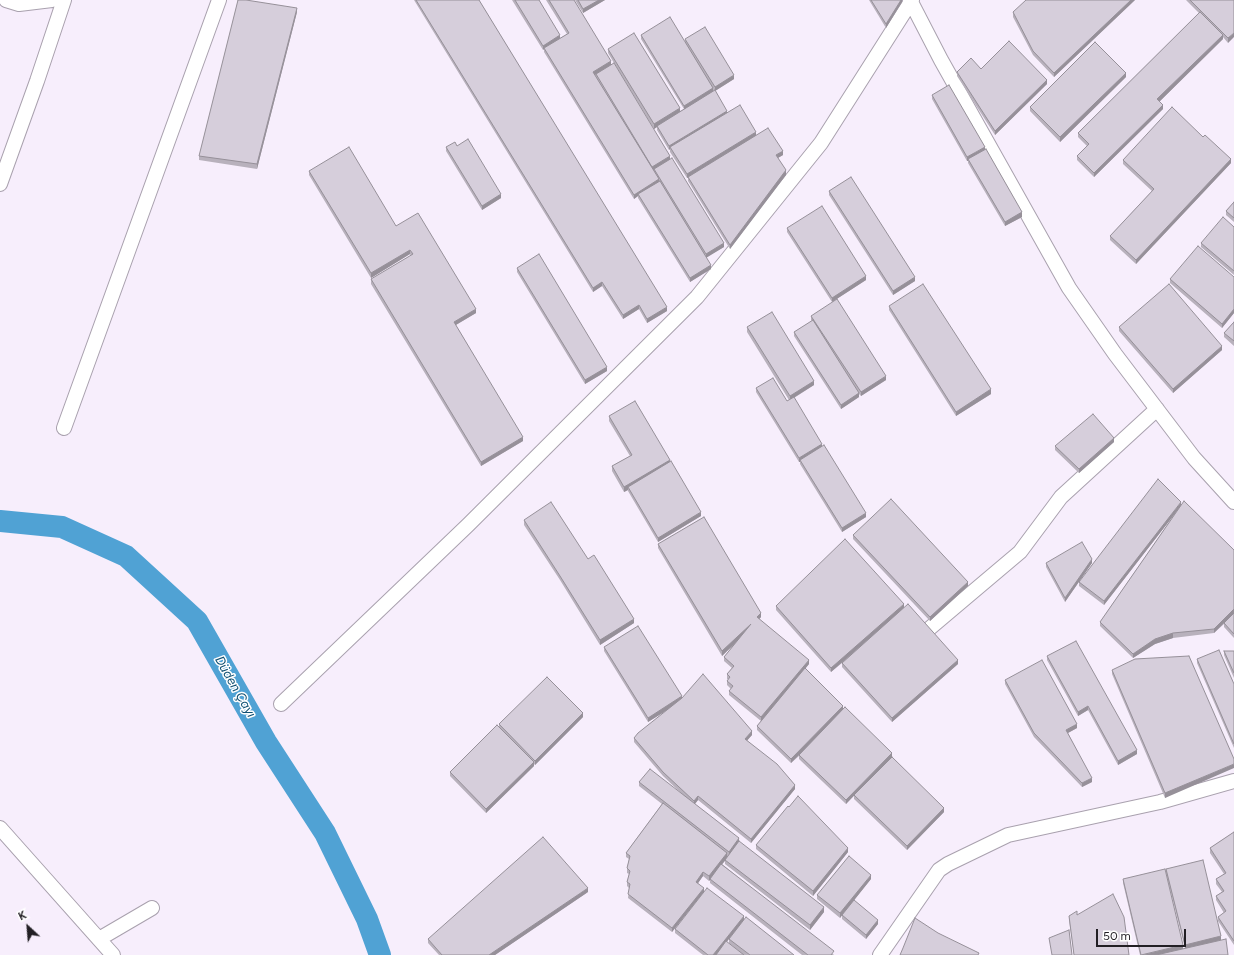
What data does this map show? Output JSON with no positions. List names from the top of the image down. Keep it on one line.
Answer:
{"water":["Düden Çayı"],"scale_bar":"50 m","north":"top left"}
